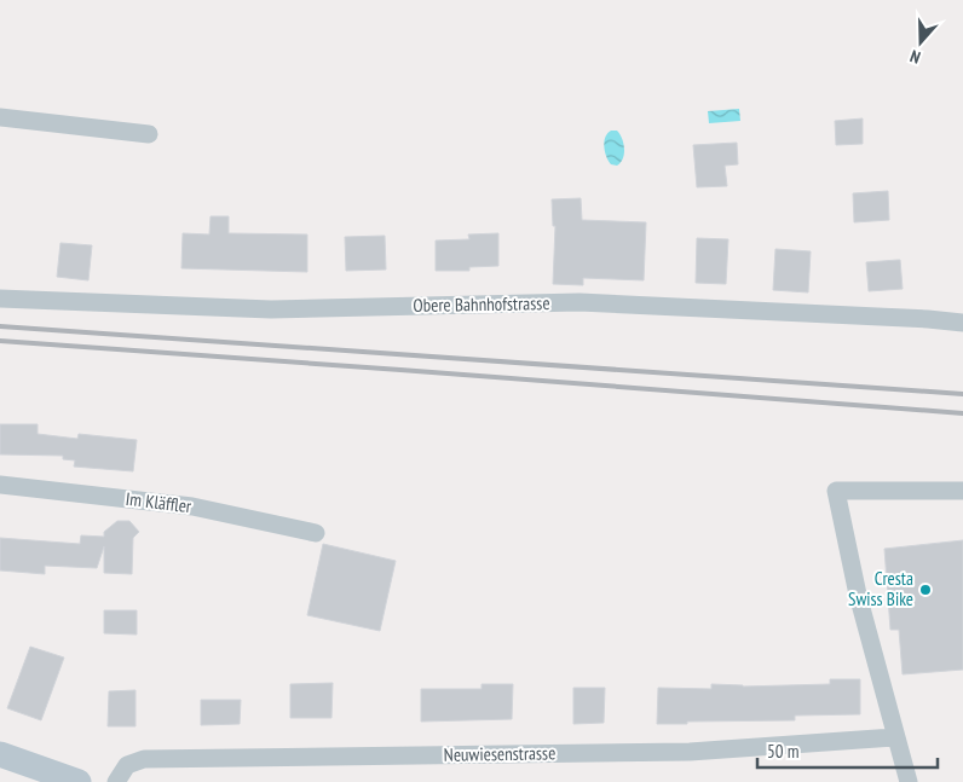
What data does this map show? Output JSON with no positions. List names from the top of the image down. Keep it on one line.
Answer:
{"streets":{"street":["Obere Bahnhofstrasse","Im Kläffler","Neuwiesenstrasse"]},"places":["Cresta Swiss Bike"],"scale_bar":"50 m","north":"bottom"}
